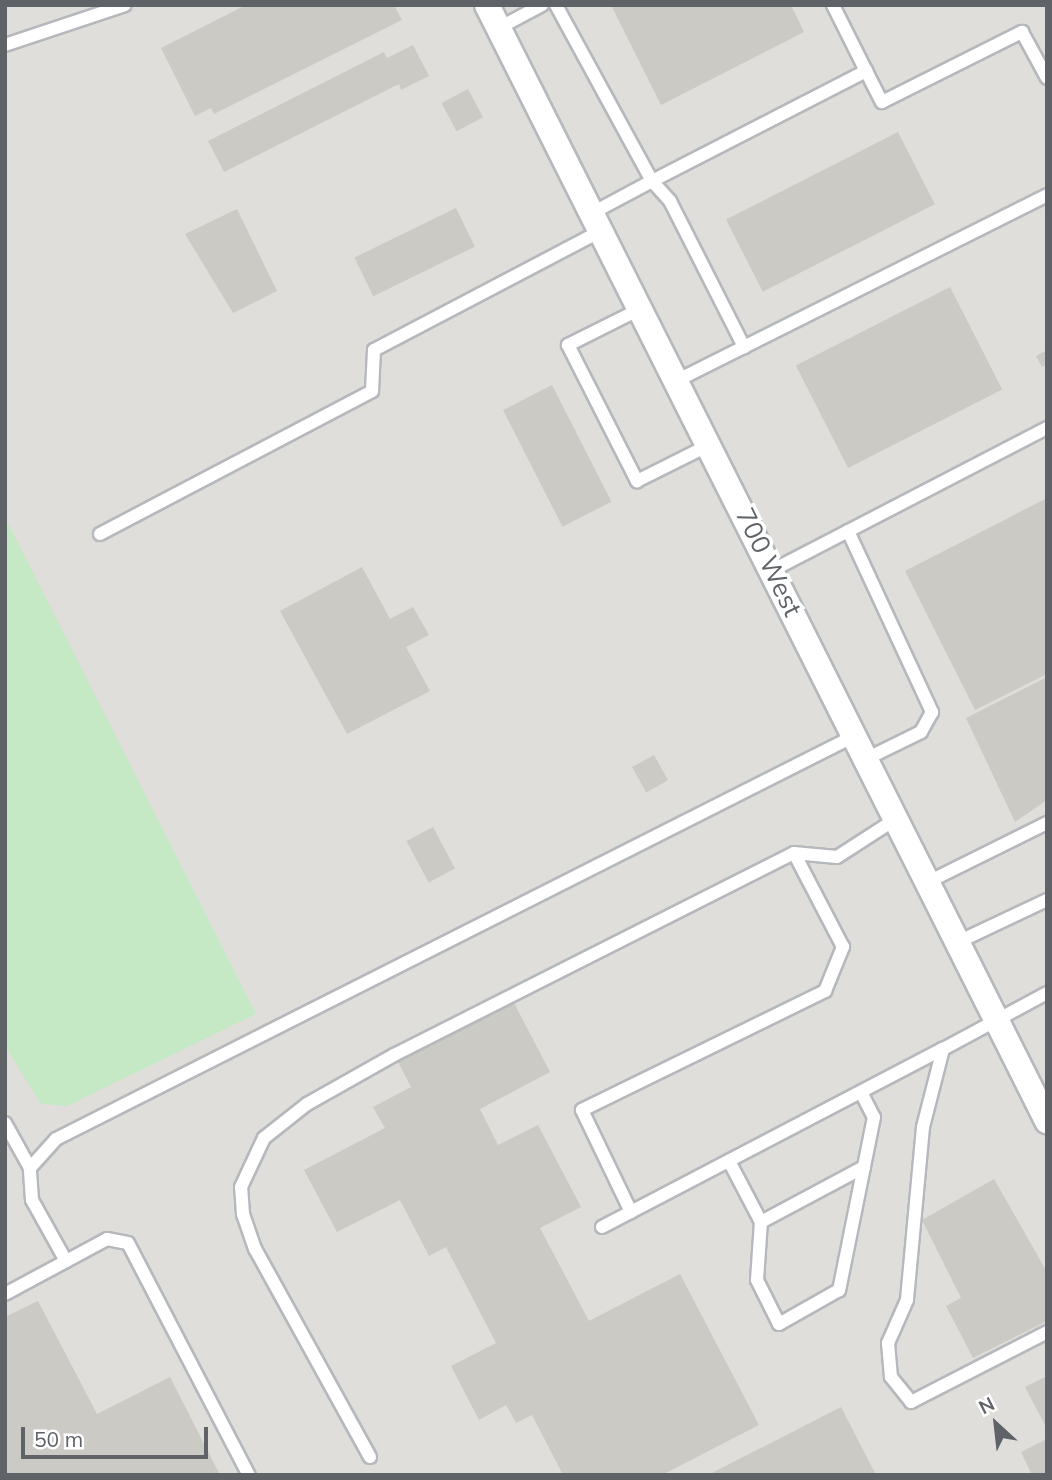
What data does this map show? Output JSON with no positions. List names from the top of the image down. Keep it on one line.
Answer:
{"streets":{"street":["700 West"]},"scale_bar":"50 m","north":"top left"}
